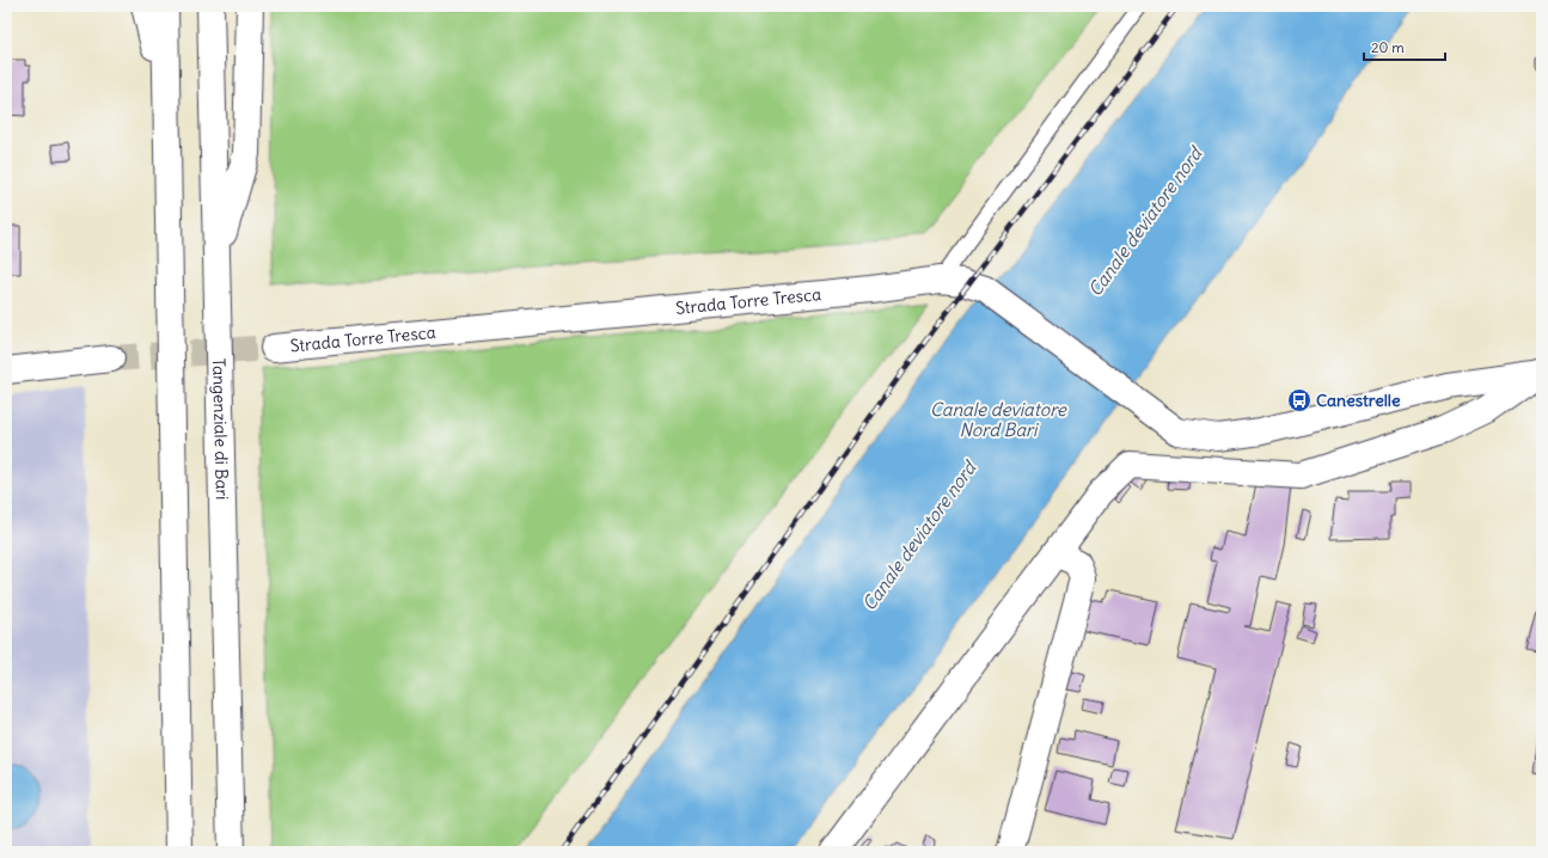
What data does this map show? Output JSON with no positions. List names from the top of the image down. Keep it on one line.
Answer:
{"streets":{"main road":["Strada Torre Tresca","Tangenziale di Bari"]},"water":["Canale deviatore nord","Canale deviatore Nord Bari"],"places":{"bus stop":["Canestrelle"]},"scale_bar":"20 m"}
